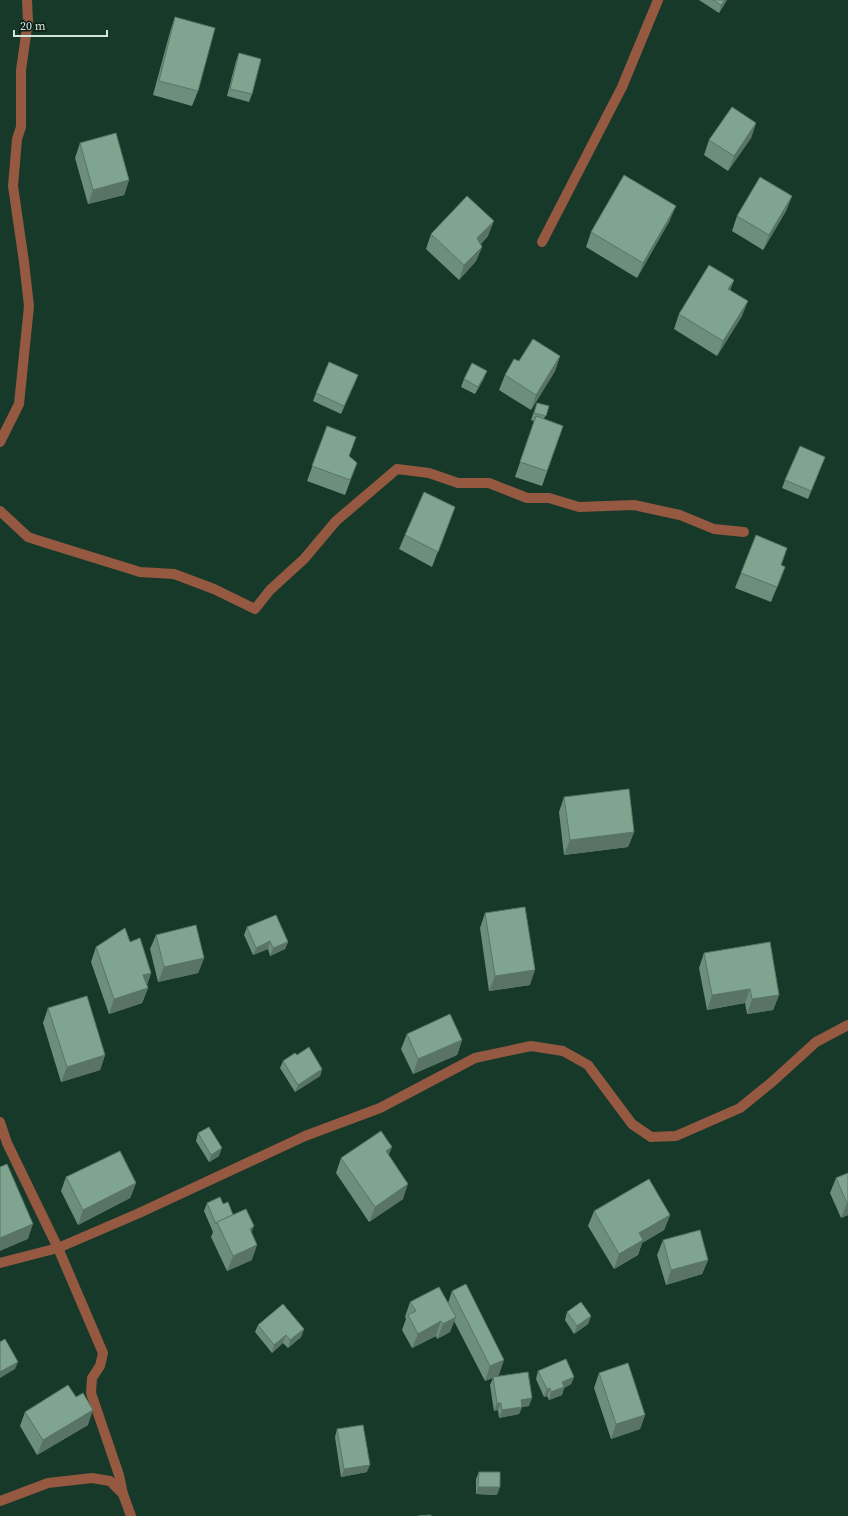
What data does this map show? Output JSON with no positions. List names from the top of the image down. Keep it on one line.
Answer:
{"scale_bar":"20 m"}
